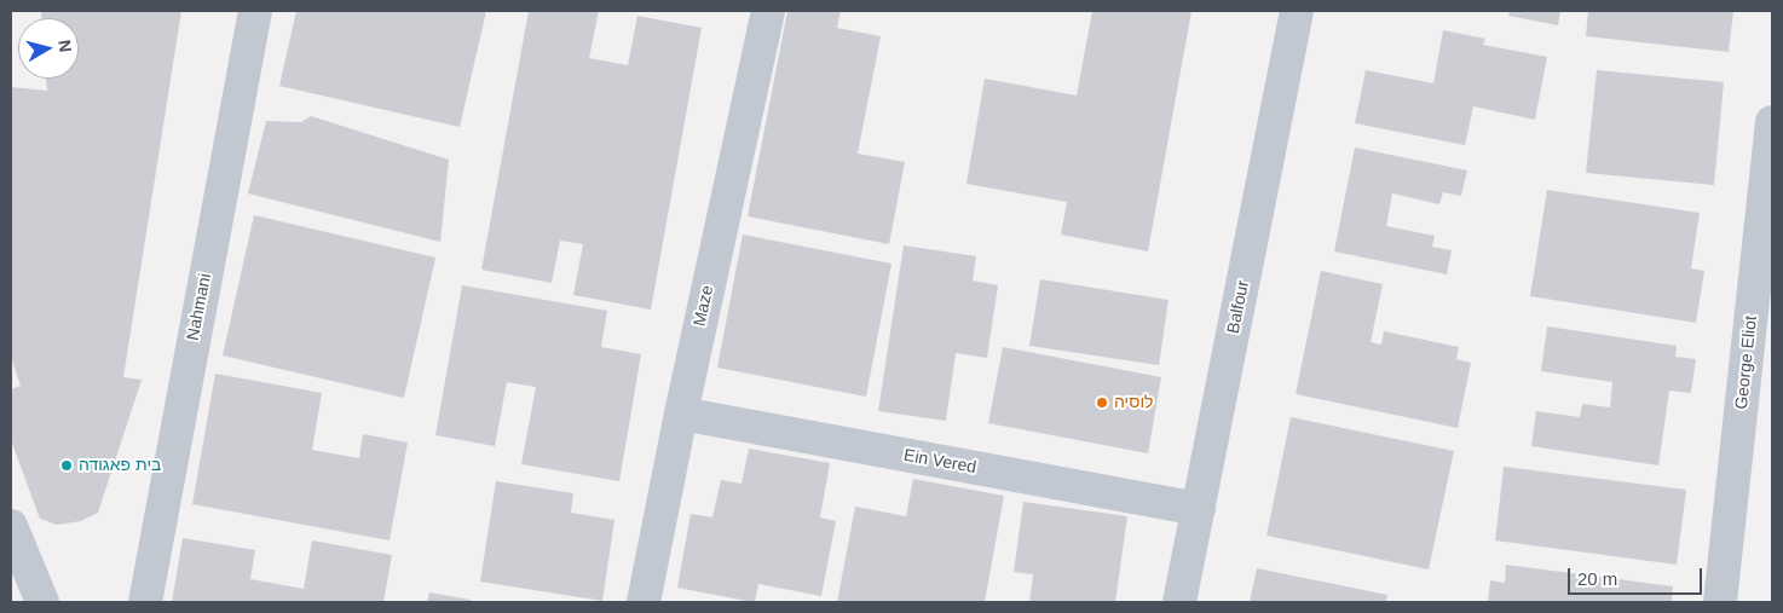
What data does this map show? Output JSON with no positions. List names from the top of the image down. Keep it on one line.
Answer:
{"streets":{"street":["Maze","Nahmani","Balfour","George Eliot","Ein Vered"]},"crossings":[["Maze","Ein Vered"],["Balfour","Ein Vered"]],"places":["לוסיה","בית פאגודה"],"scale_bar":"20 m","north":"right"}
